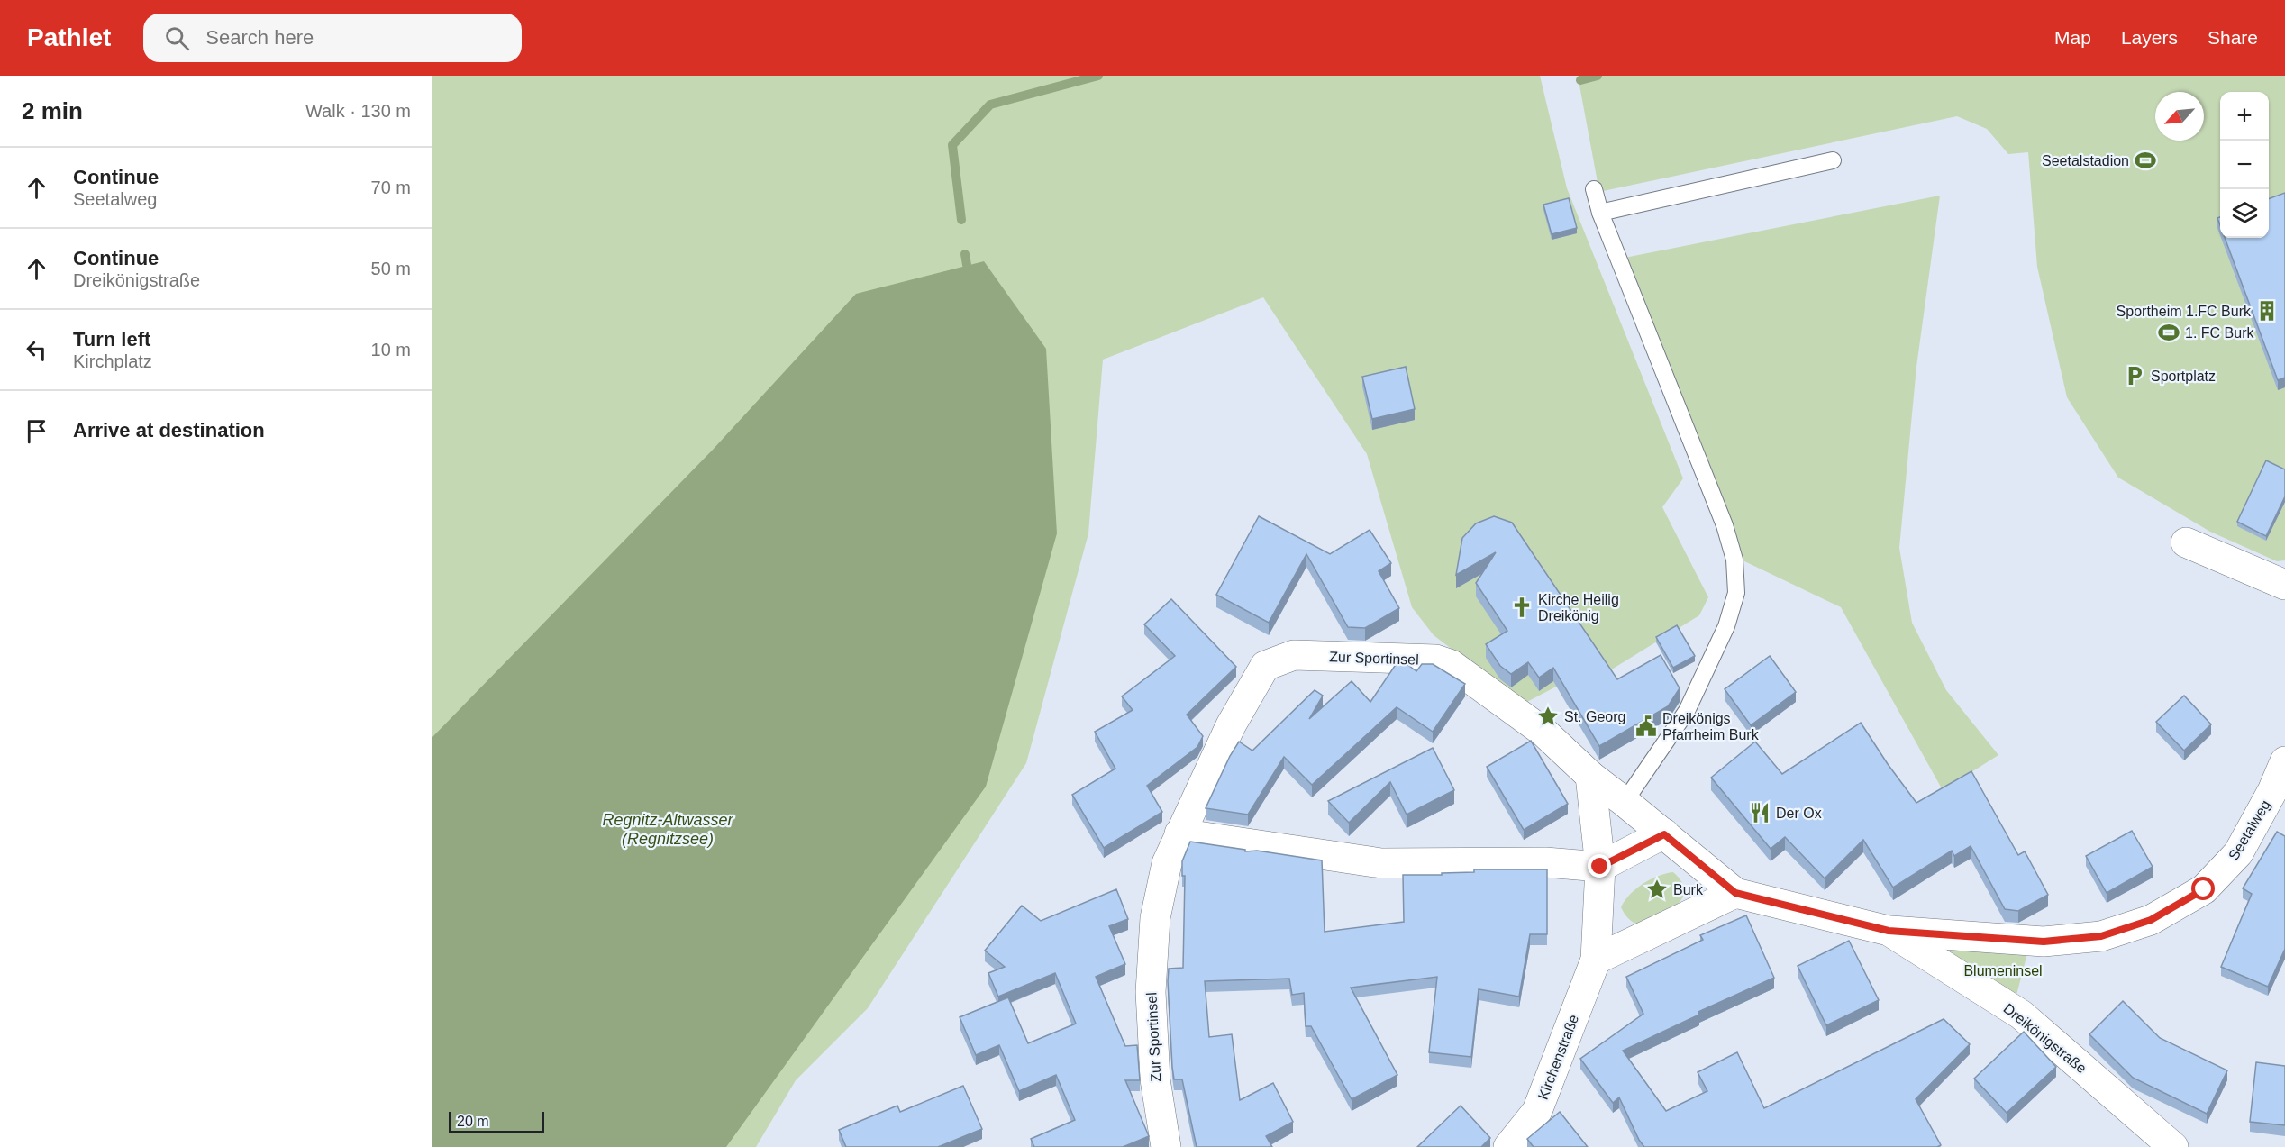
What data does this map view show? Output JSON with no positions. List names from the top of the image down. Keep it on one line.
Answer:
{"streets":{"street":["Zur Sportinsel","Seetalweg","Dreikönigstraße","Kirchenstraße"]},"crossings":[["Zur Sportinsel","Dreikönigstraße"],["Zur Sportinsel","Kirchenstraße"],["Seetalweg","Dreikönigstraße"]],"water":["Regnitz-Altwasser (Regnitzsee)"],"parks":["Blumeninsel"],"places":{"sports":["Seetalstadion","1. FC Burk"],"building":["Sportheim 1.FC Burk"],"parking":["Sportplatz"],"church":["Kirche Heilig Dreikönig"],"place":["St. Georg","Burk"],"public building":["Dreikönigs Pfarrheim Burk"],"restaurant":["Der Ox"]},"scale_bar":"20 m","north":"bottom left","page":{"header":"Pathlet","search":"Search here","nav":["Map","Layers","Share"],"heading":["2 min","Walk · 130 m"],"map_buttons":["+","−"],"list":[["Continue","Seetalweg","70 m"],["Continue","Dreikönigstraße","50 m"],["Turn left","Kirchplatz","10 m"],"Arrive at destination"],"scale":"20 m"}}
